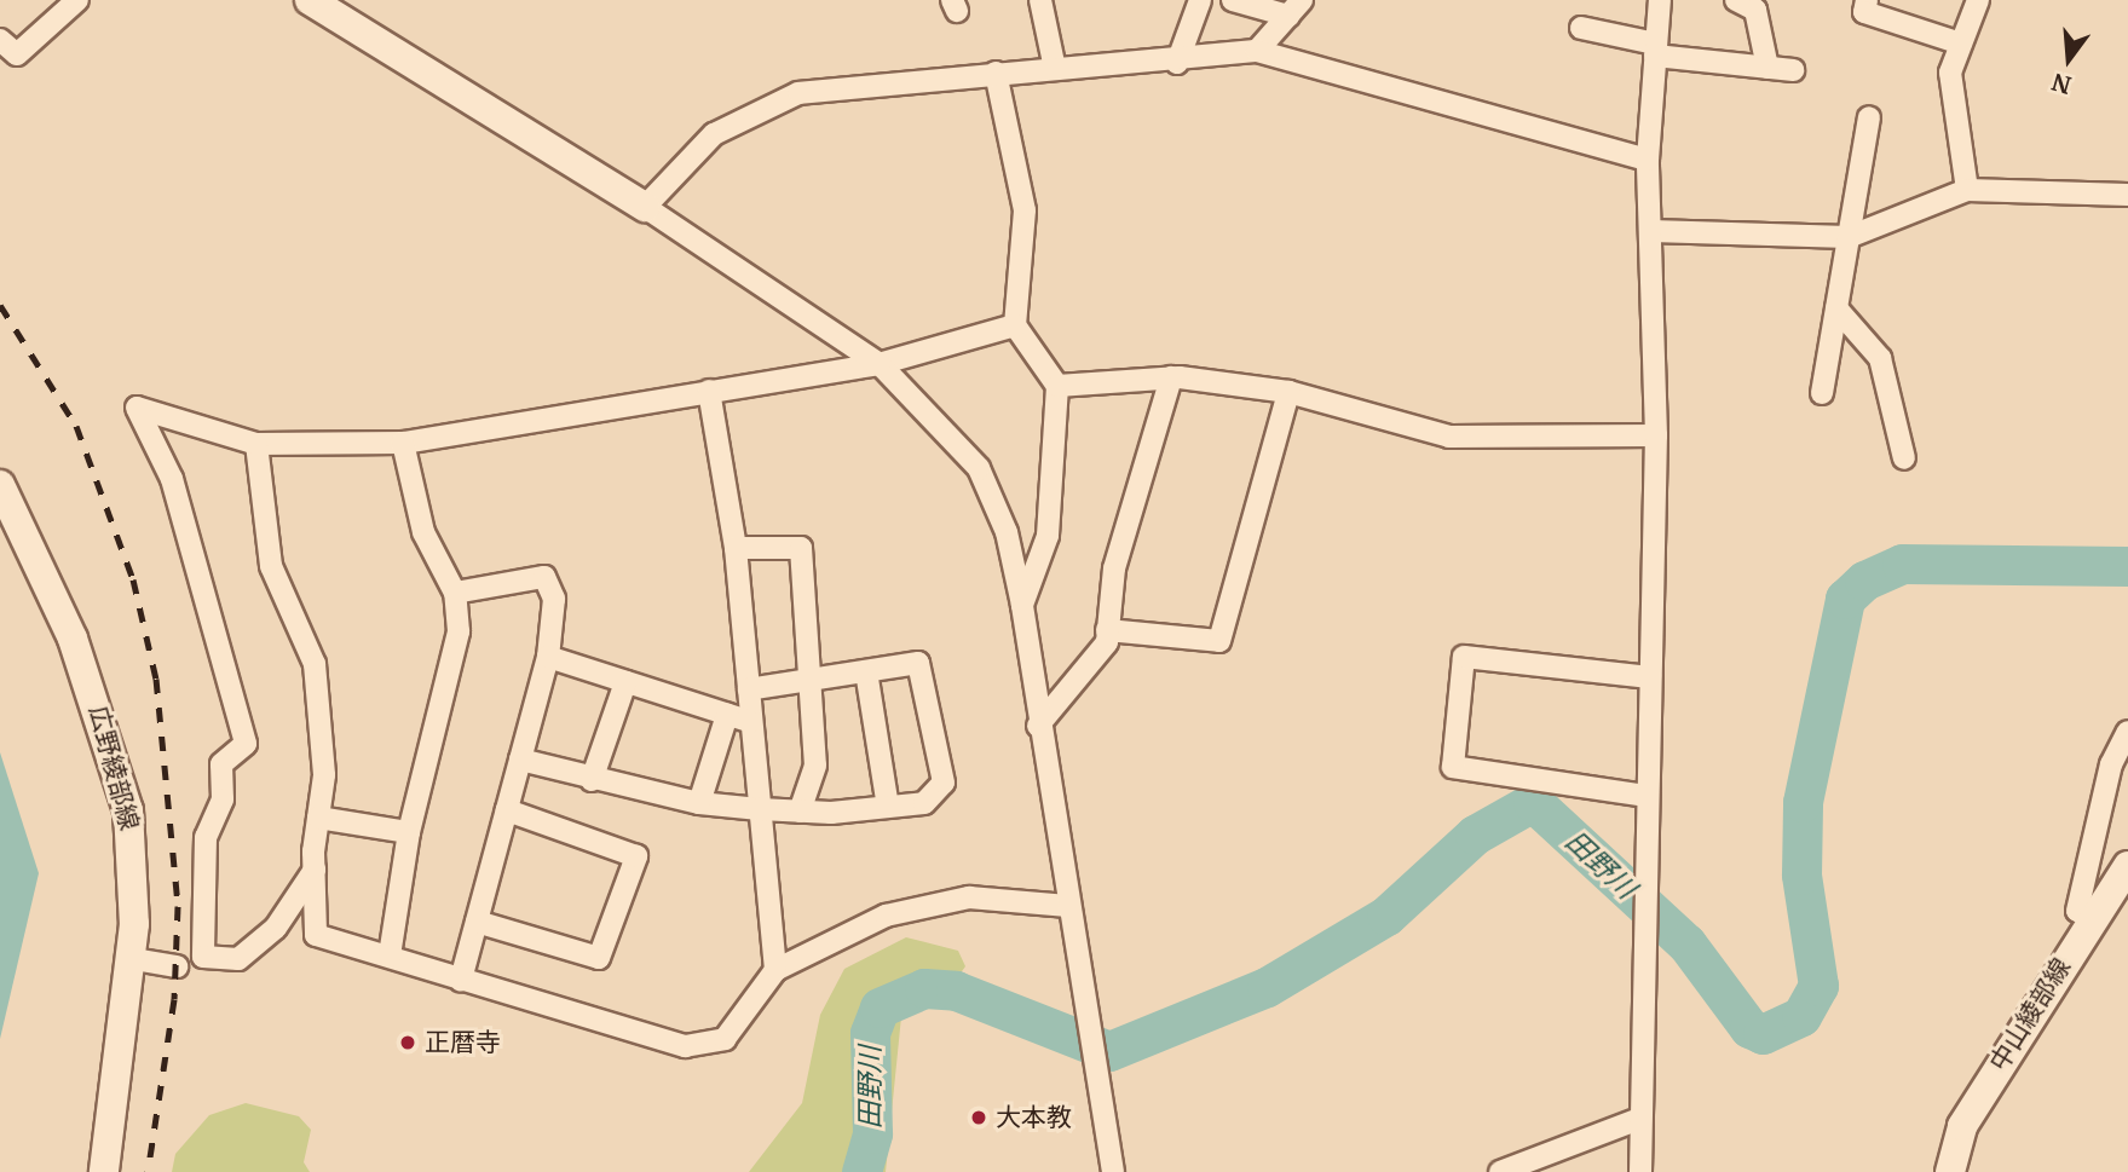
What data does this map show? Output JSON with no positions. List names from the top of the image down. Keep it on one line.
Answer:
{"streets":{"main road":["広野綾部線","中山綾部線"]},"water":["田野川"],"places":["正暦寺","大本教"],"north":"bottom"}
